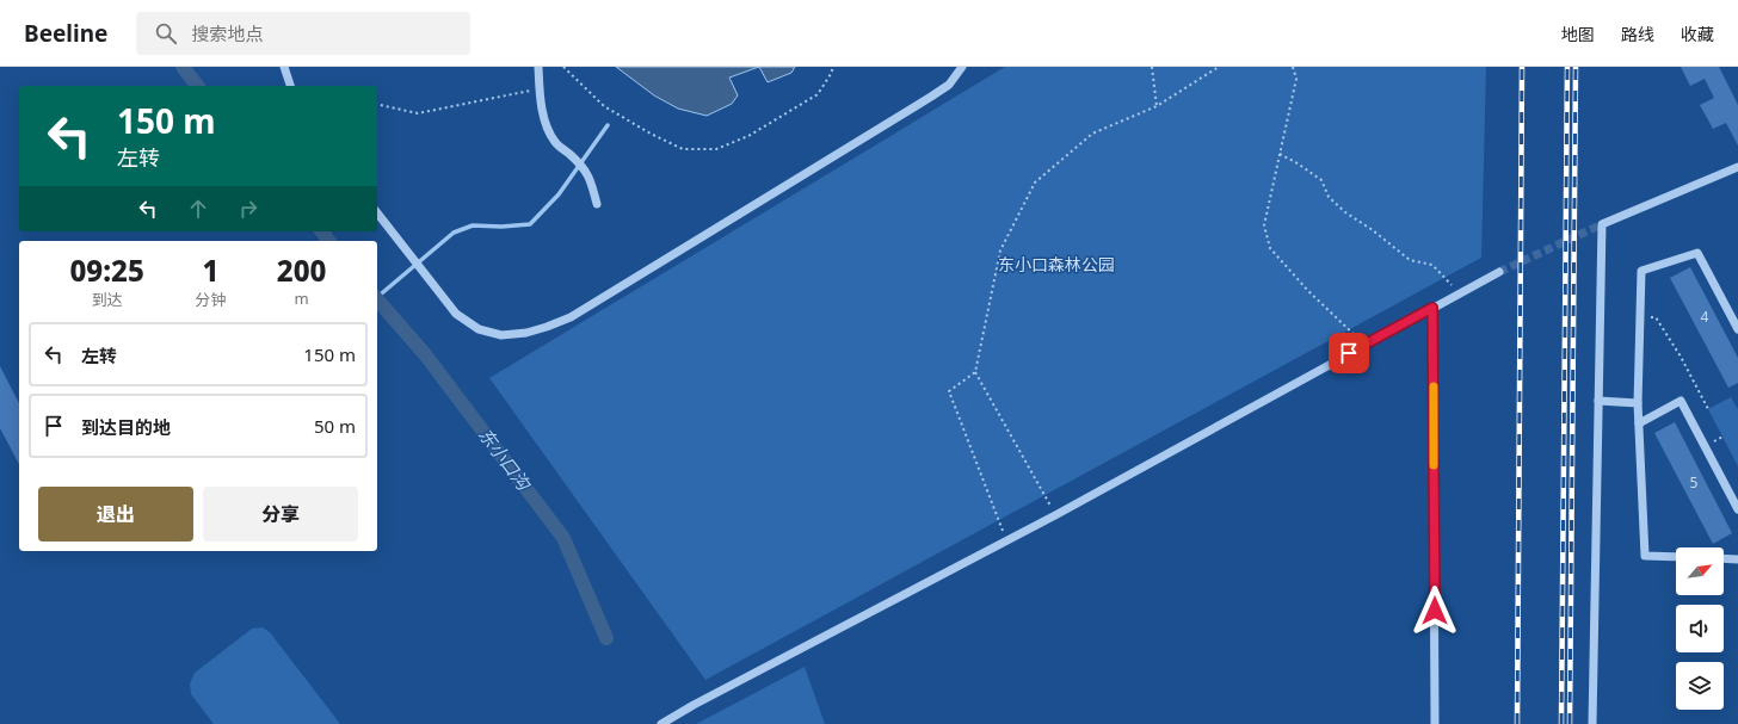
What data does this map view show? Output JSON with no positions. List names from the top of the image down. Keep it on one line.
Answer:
{"water":["东小口沟"],"parks":["东小口森林公园"],"house_numbers":["4","5"],"north":"top right","page":{"header":"Beeline","search":"搜索地点","nav":["地图","路线","收藏"],"turn":["150 m","左转"],"eta":["09:25","到达","1","分钟","200","m"],"list":[{"name":"左转","value":"150 m"},{"name":"到达目的地","value":"50 m"}],"buttons":["退出","分享"]}}
